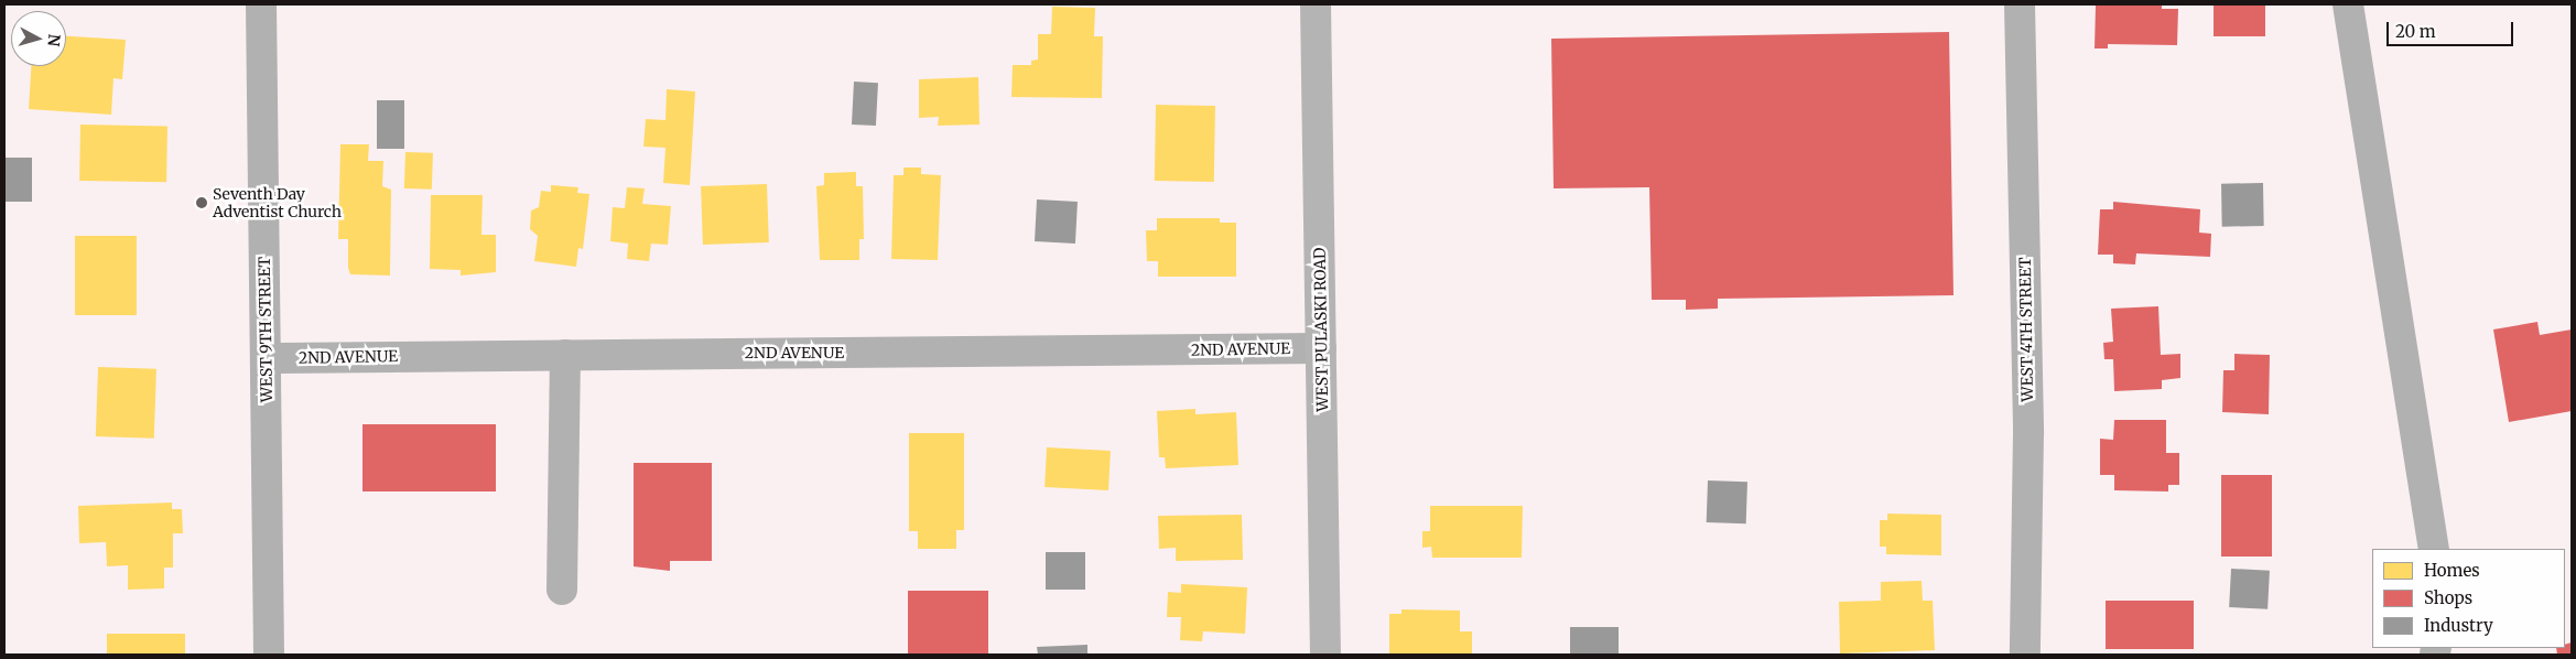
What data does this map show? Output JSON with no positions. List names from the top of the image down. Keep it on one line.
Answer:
{"streets":{"main road":["WEST PULASKI ROAD"],"street":["WEST 9TH STREET","WEST 4TH STREET","2ND AVENUE"]},"crossings":[["WEST 9TH STREET","2ND AVENUE"],["WEST PULASKI ROAD","2ND AVENUE"]],"places":["Seventh Day Adventist Church"],"legend":["Homes","Shops","Industry"],"scale_bar":"20 m","north":"right"}
